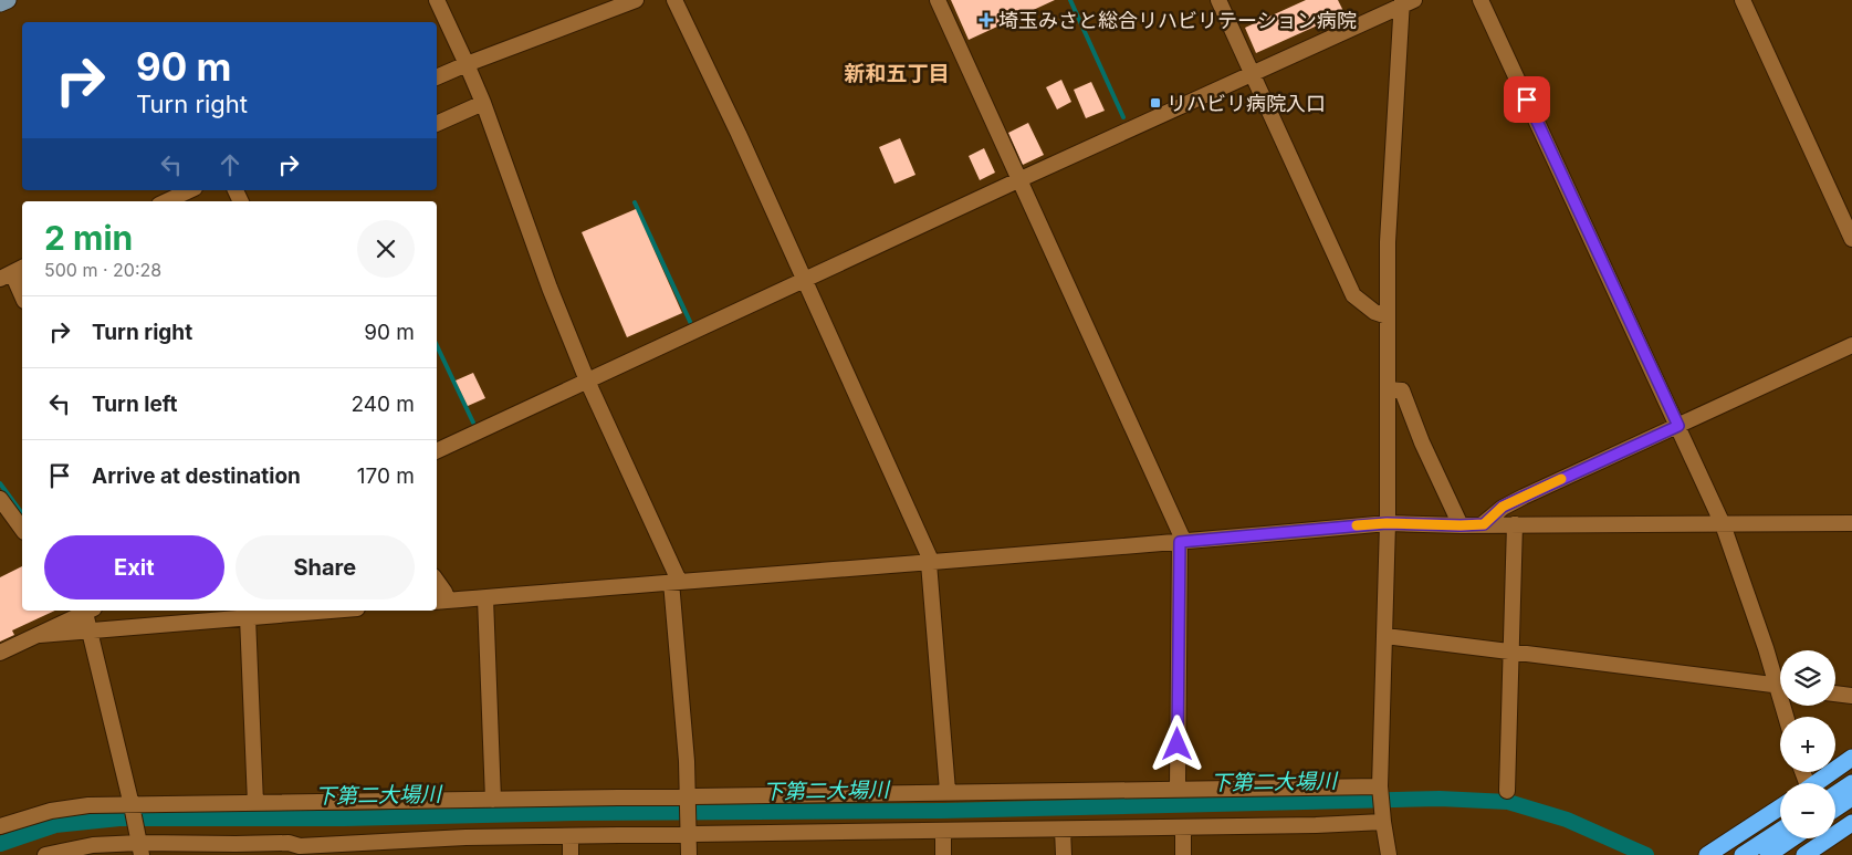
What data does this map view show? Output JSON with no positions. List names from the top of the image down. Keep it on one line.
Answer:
{"districts":["新和五丁目"],"water":["下第二大場川"],"places":{"health":["埼玉みさと総合リハビリテーション病院"],"transit":["リハビリ病院入口"]},"page":{"turn":["90 m","Turn right"],"heading":["2 min","500 m · 20:28"],"list":[{"name":"Turn right","value":"90 m"},{"name":"Turn left","value":"240 m"},{"name":"Arrive at destination","value":"170 m"}],"buttons":["Exit","Share"],"map_buttons":["+","−"]}}
